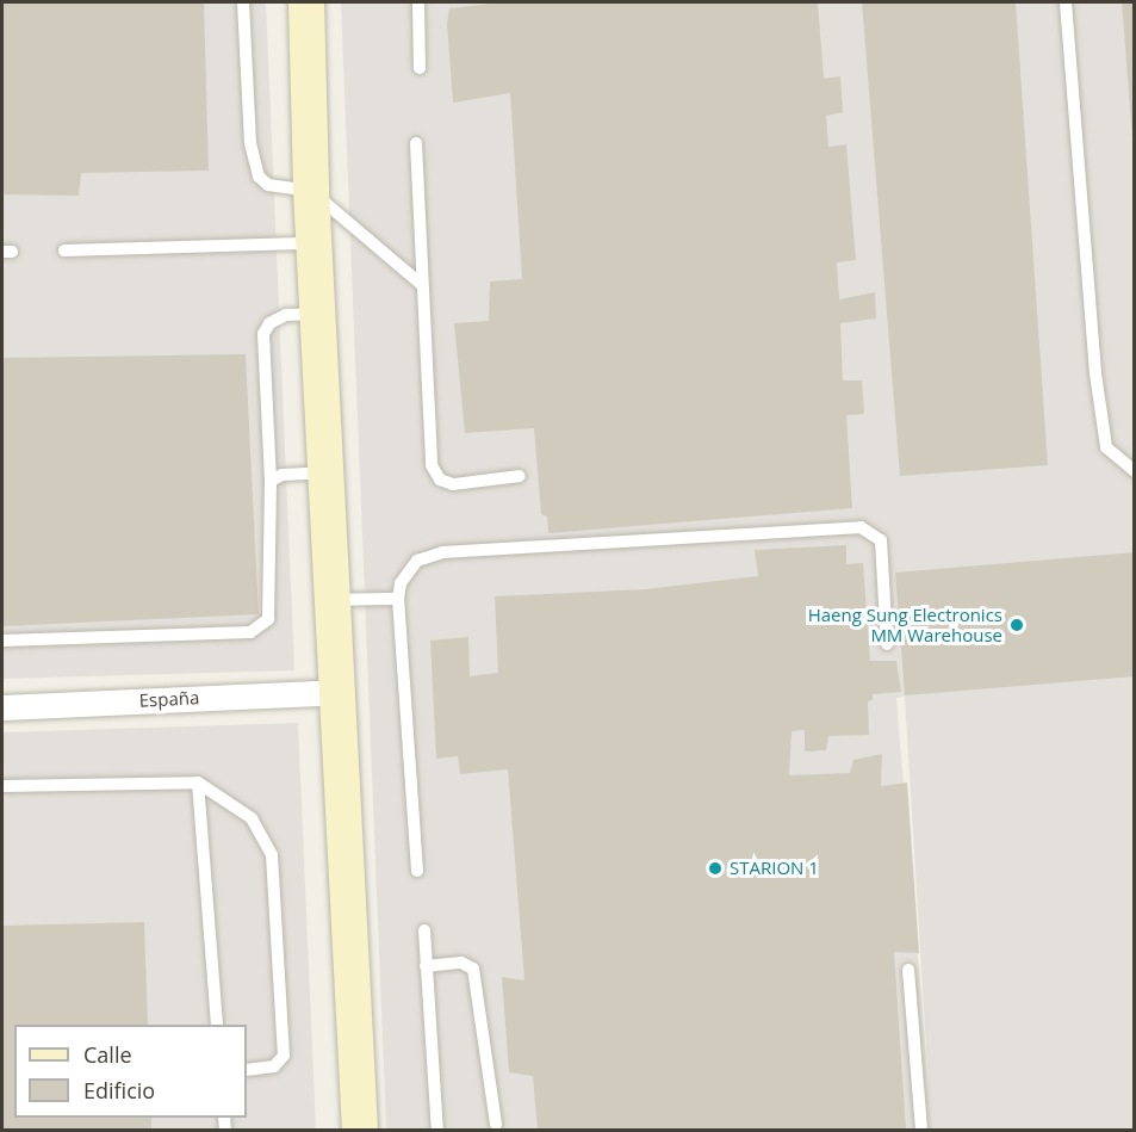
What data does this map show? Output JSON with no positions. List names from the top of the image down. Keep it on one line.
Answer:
{"streets":{"street":["España"]},"places":["Haeng Sung Electronics MM Warehouse","STARION 1"],"legend":["Calle","Edificio"]}
